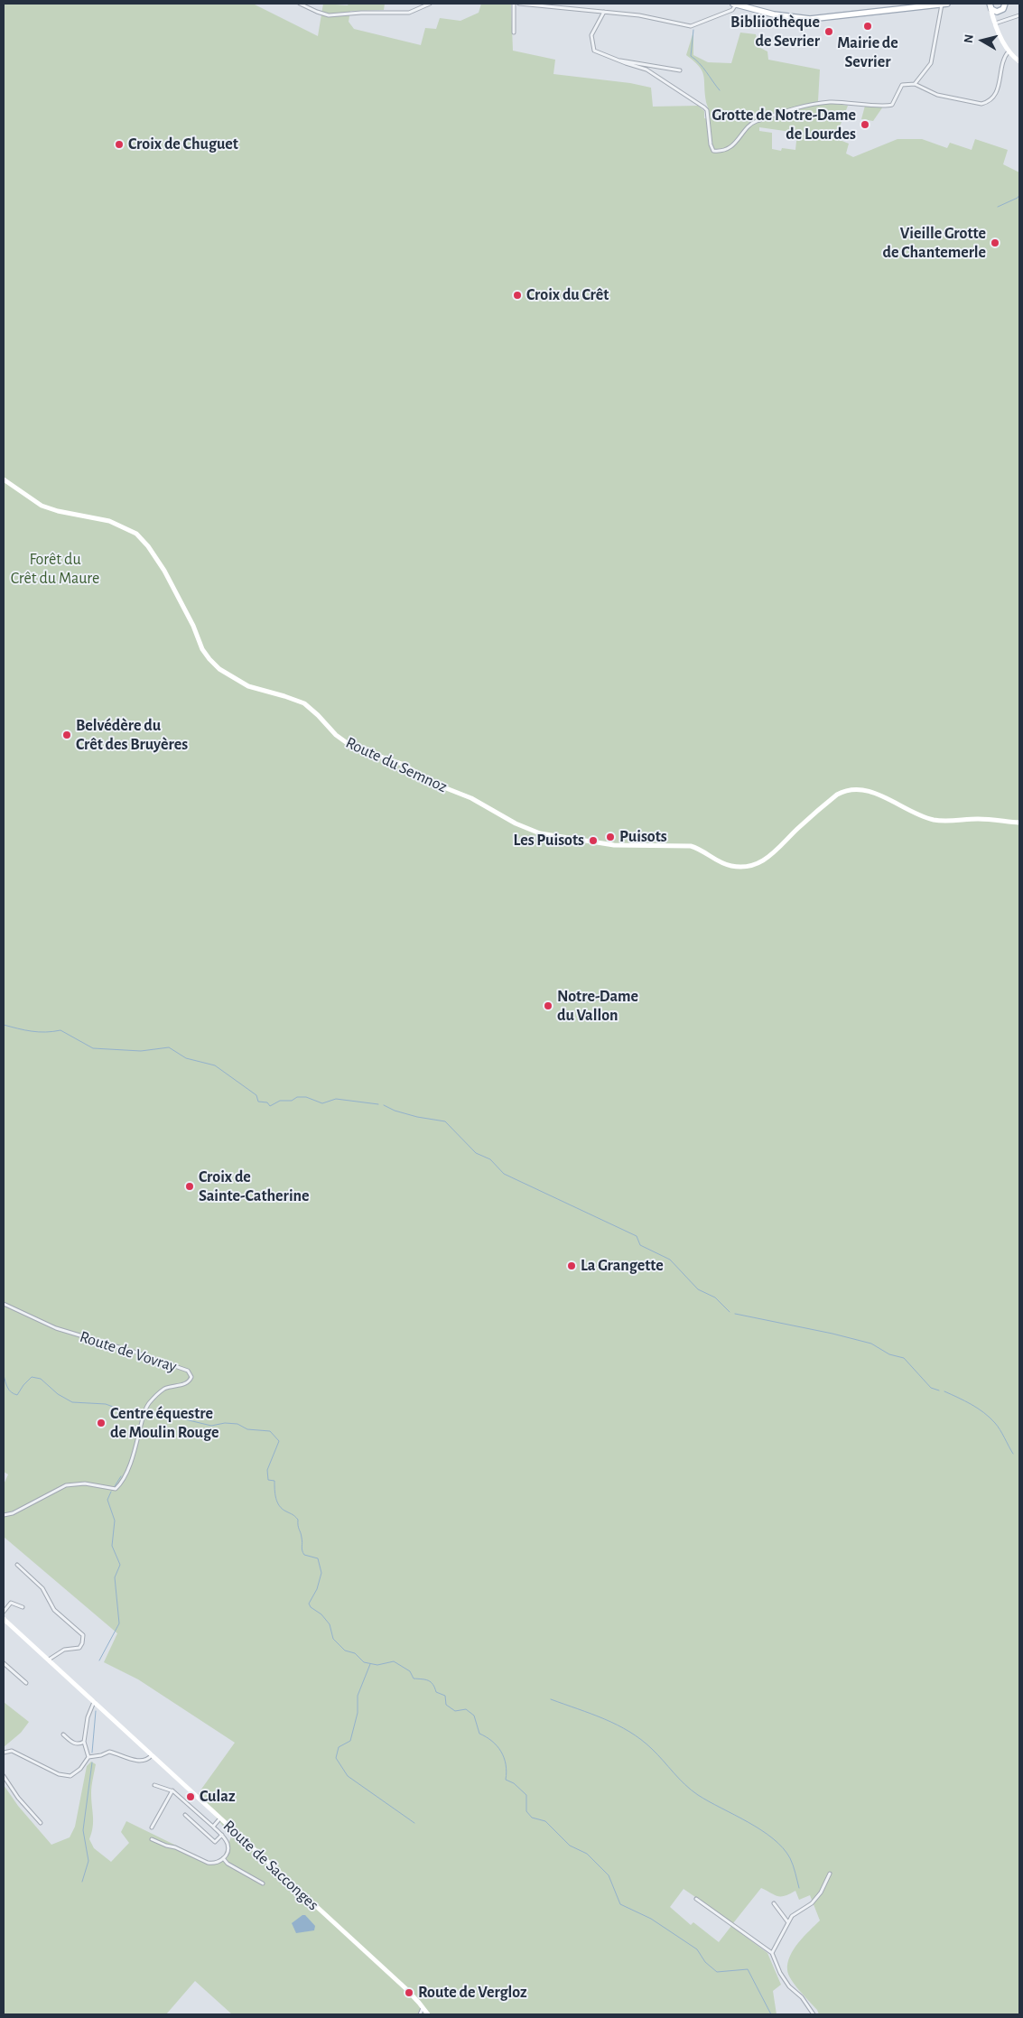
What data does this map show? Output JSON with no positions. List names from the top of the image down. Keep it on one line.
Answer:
{"streets":{"main road":["Route du Semnoz","Route de Sacconges"],"street":["Route de Vovray"]},"parks":["Forêt du Crêt du Maure"],"places":["Mairie de Sevrier","Bibliiothèque de Sevrier","Grotte de Notre-Dame de Lourdes","Croix de Chuguet","Vieille Grotte de Chantemerle","Croix du Crêt","Belvédère du Crêt des Bruyères","Puisots","Les Puisots","Notre-Dame du Vallon","Croix de Sainte-Catherine","La Grangette","Centre équestre de Moulin Rouge","Culaz","Route de Vergloz"],"north":"left"}
